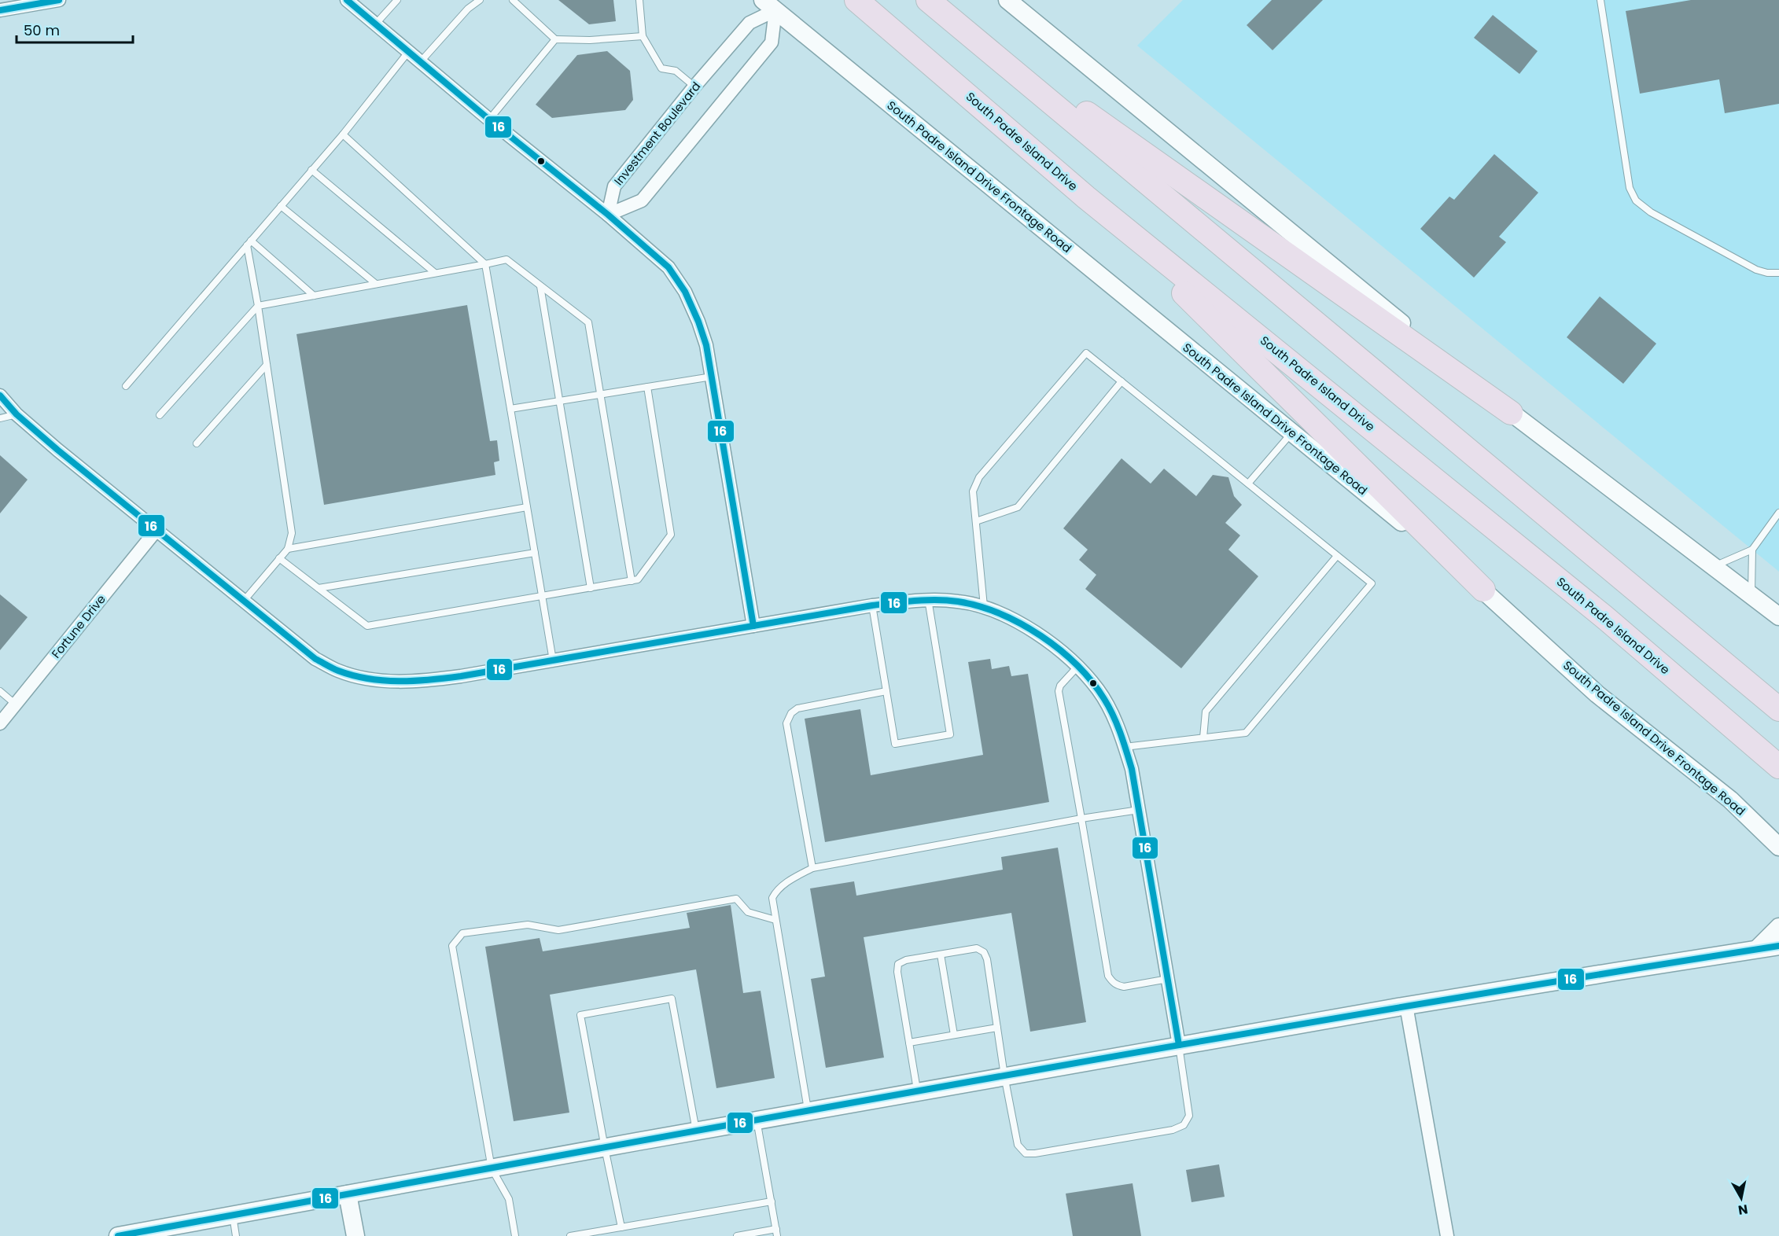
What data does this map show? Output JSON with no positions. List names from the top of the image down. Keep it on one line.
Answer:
{"streets":{"highway":["South Padre Island Drive"],"main road":["South Padre Island Drive Frontage Road"],"street":["Investment Boulevard","Fortune Drive"]},"crossings":[["Investment Boulevard","South Padre Island Drive Frontage Road"]],"lines":["transit line 16"],"scale_bar":"50 m","north":"bottom"}
